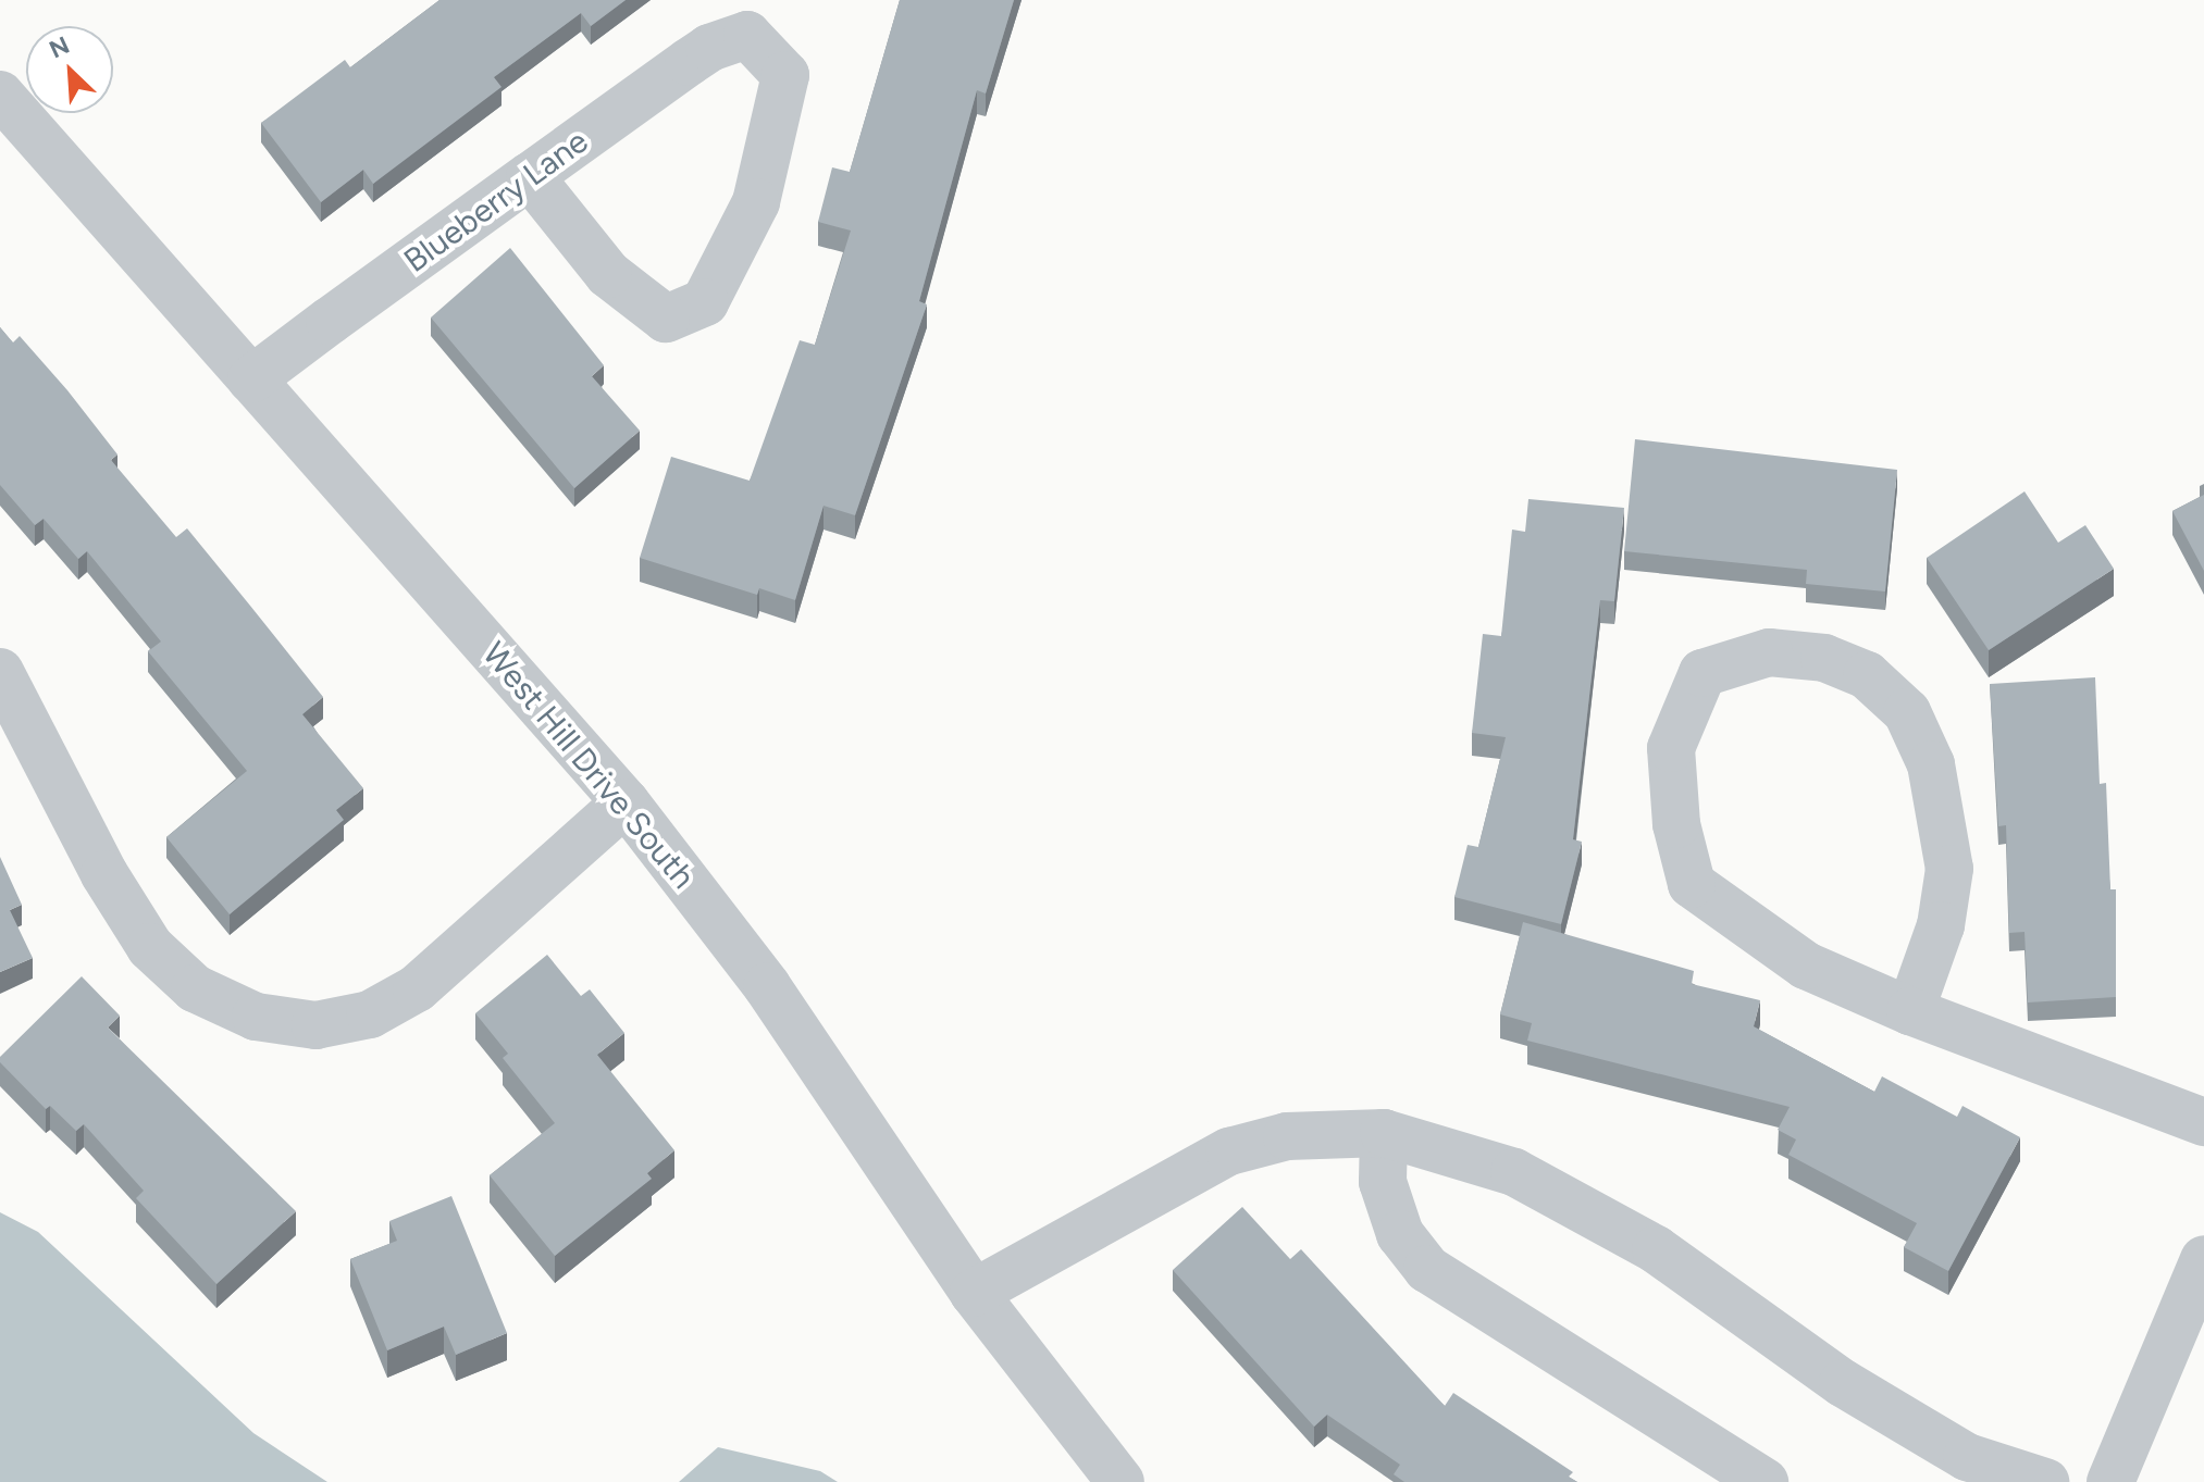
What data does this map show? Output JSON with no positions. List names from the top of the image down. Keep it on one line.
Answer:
{"streets":{"street":["Blueberry Lane","West Hill Drive South"]},"crossings":[["Blueberry Lane","West Hill Drive South"]],"north":"top left"}
